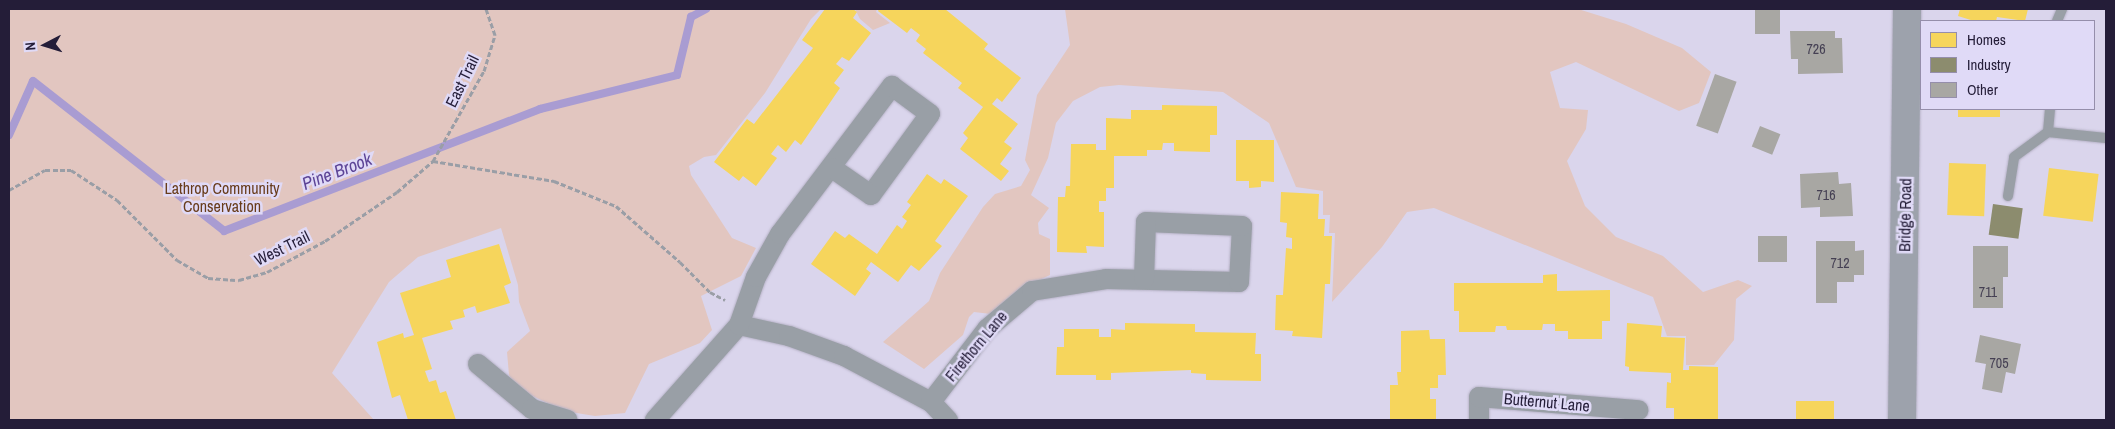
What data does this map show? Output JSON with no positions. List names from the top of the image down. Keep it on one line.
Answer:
{"streets":{"main road":["Bridge Road"],"street":["Firethorn Lane","Butternut Lane"],"path":["East Trail","West Trail"]},"crossings":[["East Trail","West Trail"]],"water":["Pine Brook"],"parks":["Lathrop Community Conservation"],"house_numbers":["726","716","712","711","705"],"legend":["Homes","Industry","Other"],"north":"left"}
